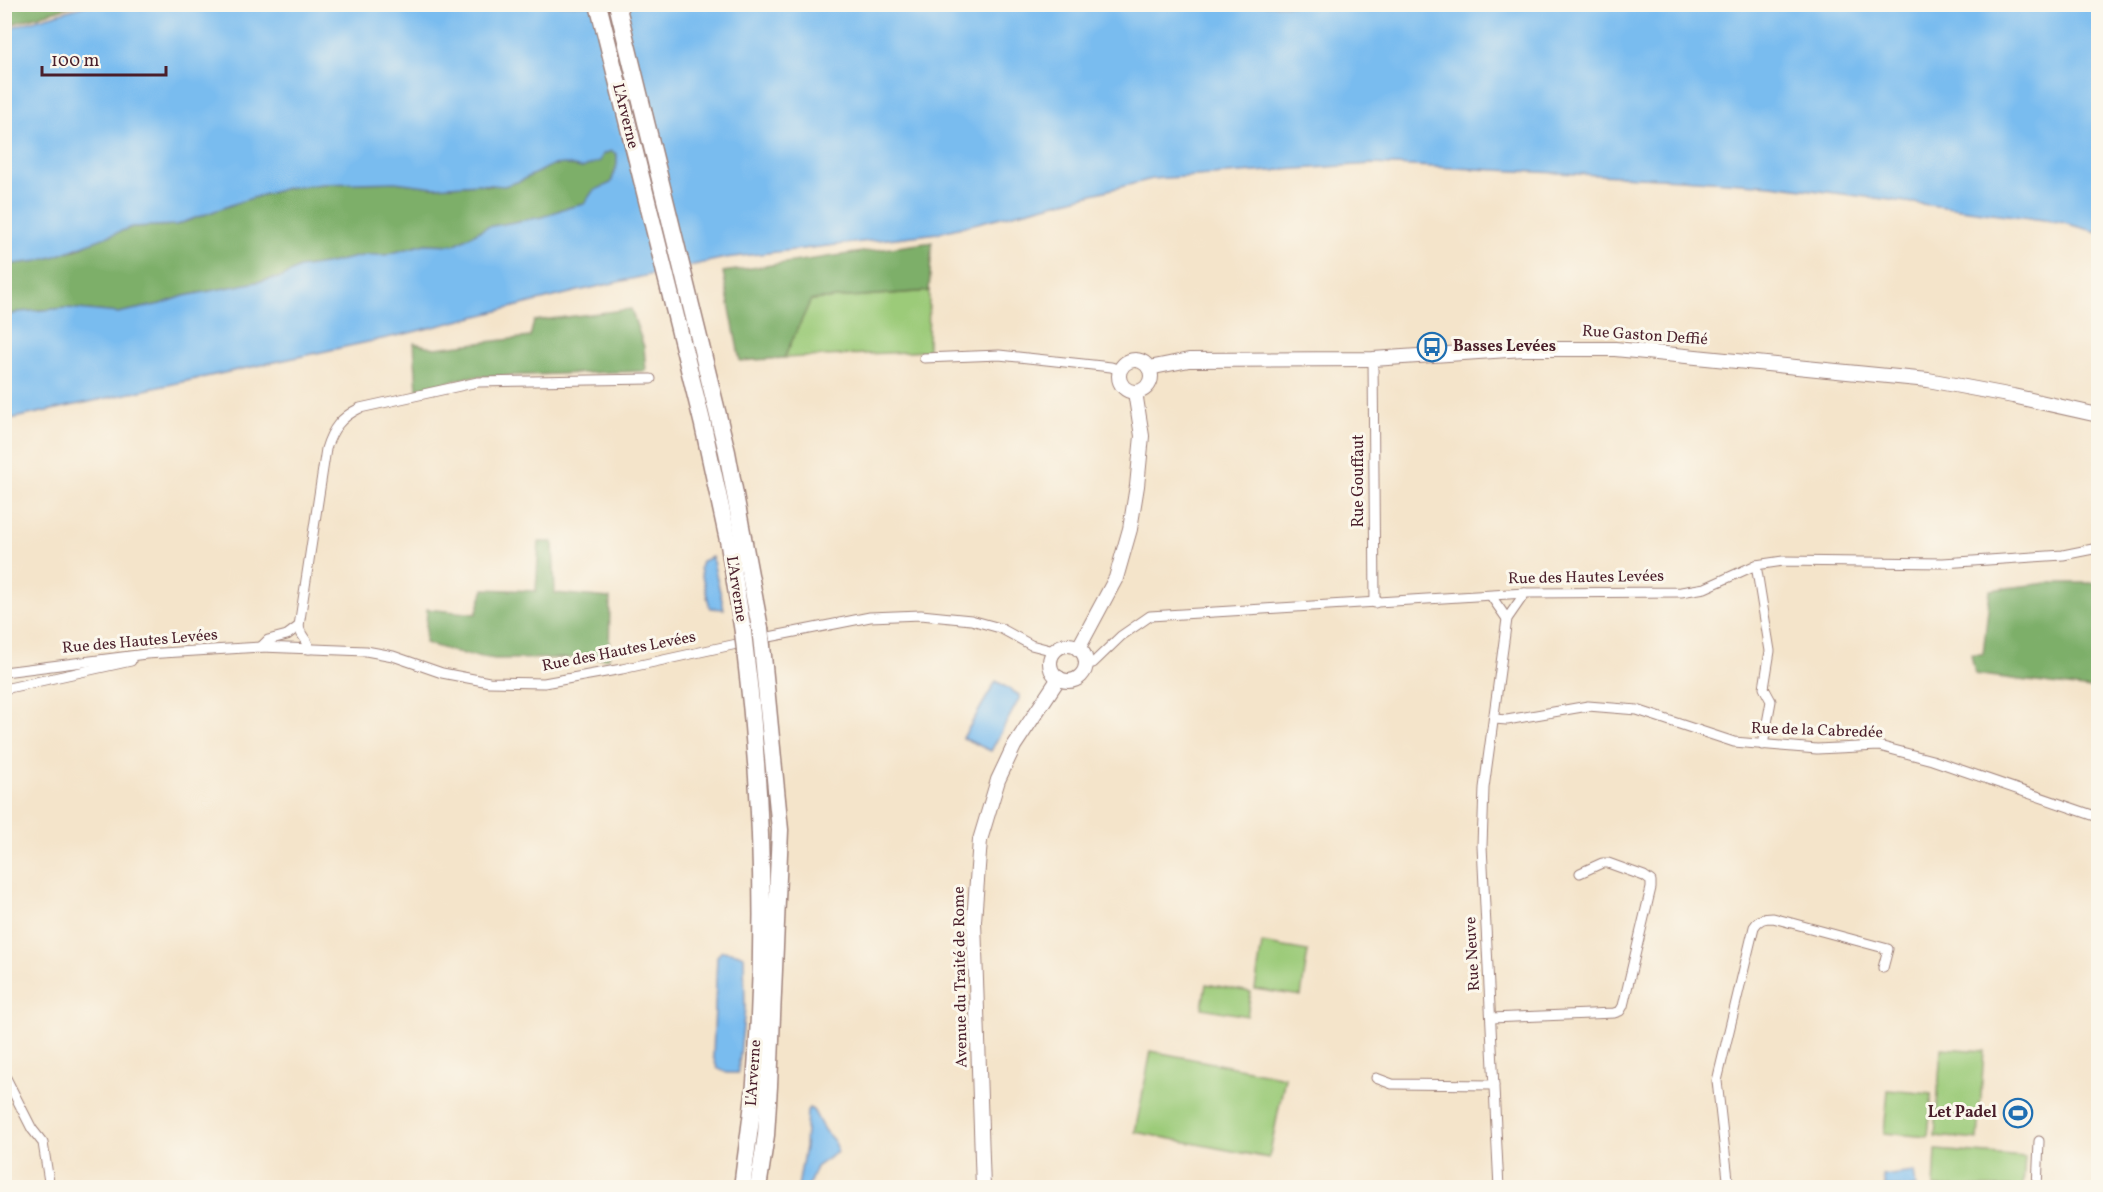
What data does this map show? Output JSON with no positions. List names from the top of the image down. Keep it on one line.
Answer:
{"streets":{"highway":["L'Arverne"],"main road":["Rue Gaston Deffié","Avenue du Traité de Rome"],"street":["Rue Gouffaut","Rue des Hautes Levées","Rue de la Cabredée","Rue Neuve"]},"crossings":[["Rue Gaston Deffié","Rue Gouffaut"],["Rue Gouffaut","Rue des Hautes Levées"],["Rue des Hautes Levées","Avenue du Traité de Rome"],["Rue de la Cabredée","Rue Neuve"]],"places":{"bus stop":["Basses Levées"],"sports":["Let Padel"]},"scale_bar":"100 m"}
